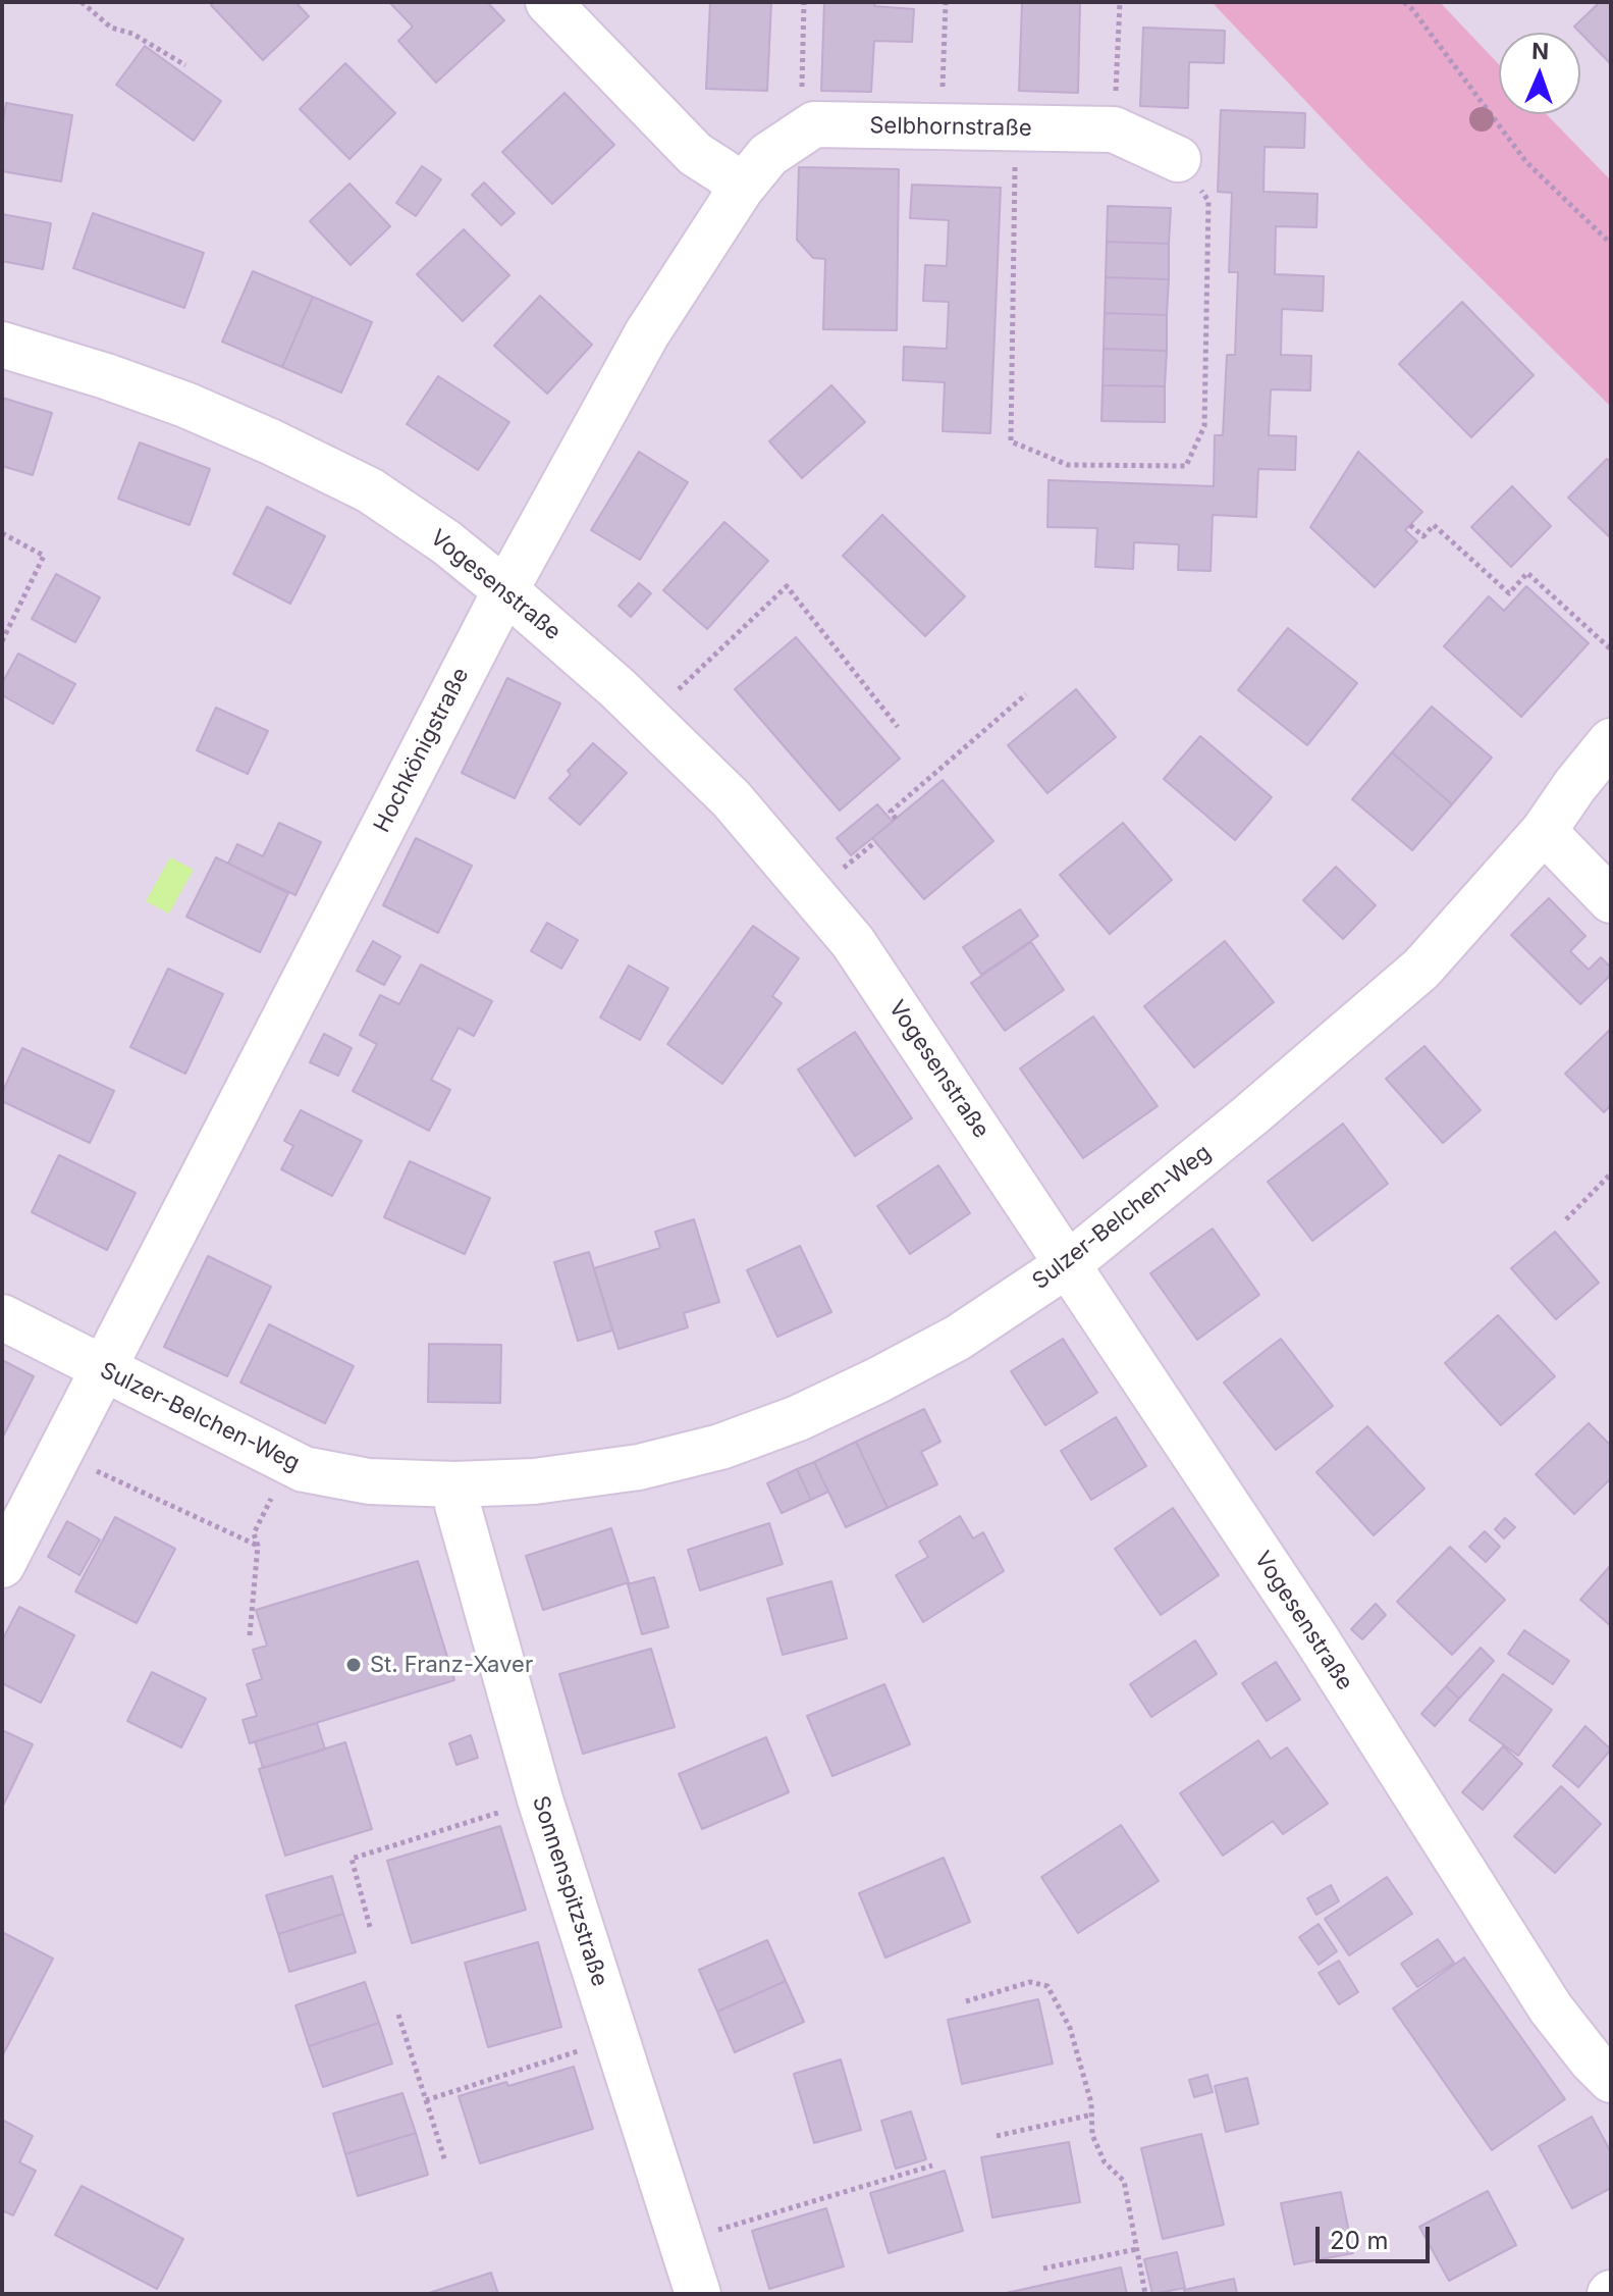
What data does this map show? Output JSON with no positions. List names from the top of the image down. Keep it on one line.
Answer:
{"streets":{"street":["Selbhornstraße","Vogesenstraße","Hochkönigstraße","Sulzer-Belchen-Weg","Sonnenspitzstraße"]},"crossings":[["Selbhornstraße","Hochkönigstraße"],["Vogesenstraße","Hochkönigstraße"],["Vogesenstraße","Sulzer-Belchen-Weg"],["Hochkönigstraße","Sulzer-Belchen-Weg"],["Sulzer-Belchen-Weg","Sonnenspitzstraße"]],"places":["St. Franz-Xaver"],"scale_bar":"20 m","north":"top"}
